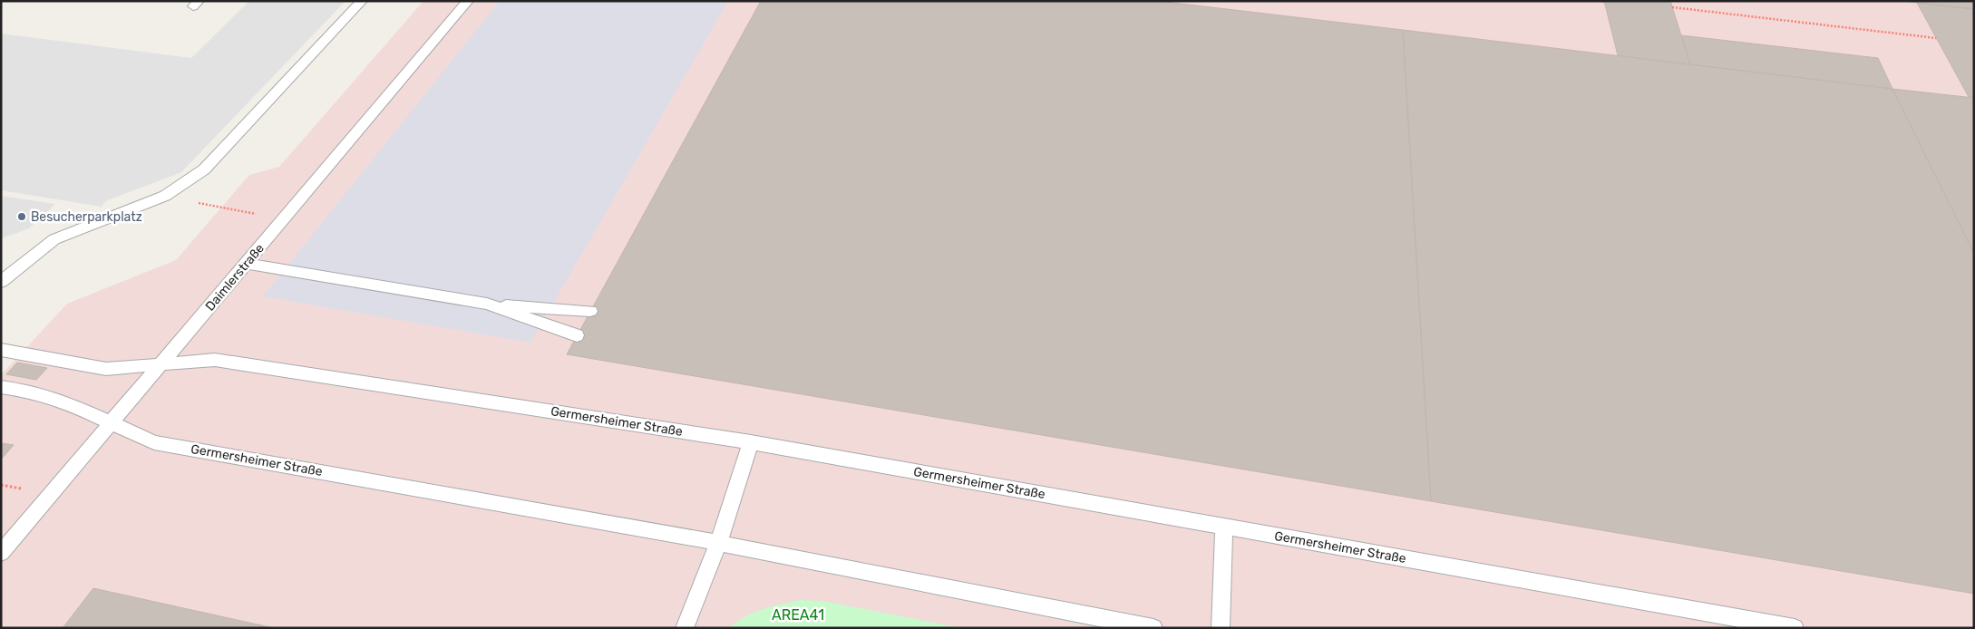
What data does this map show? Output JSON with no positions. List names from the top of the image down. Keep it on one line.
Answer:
{"streets":{"lane":["Daimlerstraße","Germersheimer Straße"]},"crossings":[["Daimlerstraße","Germersheimer Straße"]],"parks":["AREA41"],"places":["Besucherparkplatz"]}
